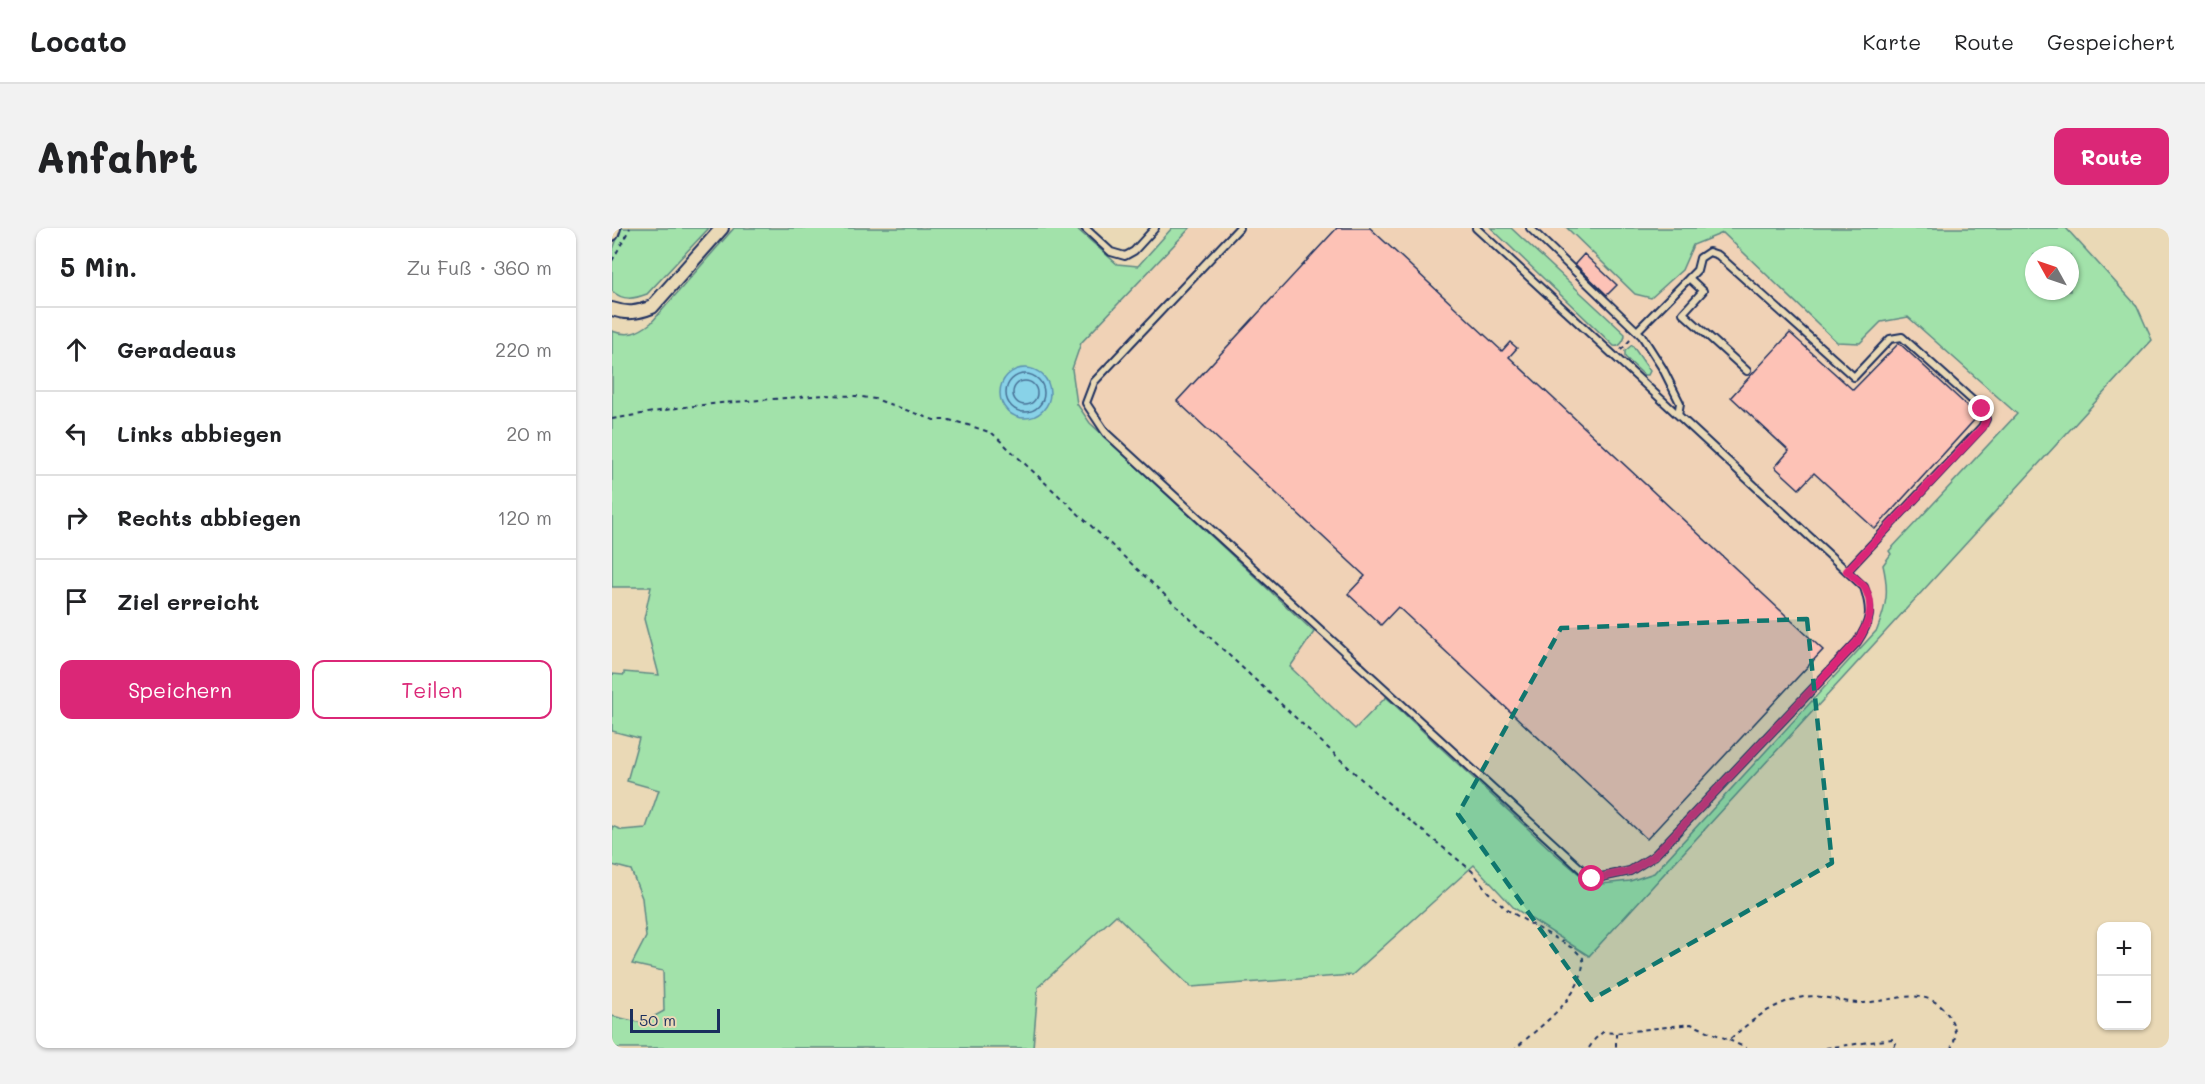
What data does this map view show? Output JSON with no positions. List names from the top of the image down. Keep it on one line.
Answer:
{"scale_bar":"50 m","north":"top left","page":{"header":"Locato","nav":["Karte","Route","Gespeichert"],"buttons":["Route",["Speichern","Teilen"]],"title":"Anfahrt","heading":["5 Min.","Zu Fuß · 360 m"],"list":[["Geradeaus","220 m"],["Links abbiegen","20 m"],["Rechts abbiegen","120 m"],"Ziel erreicht"],"map_buttons":["+","−"],"scale":"50 m"}}
